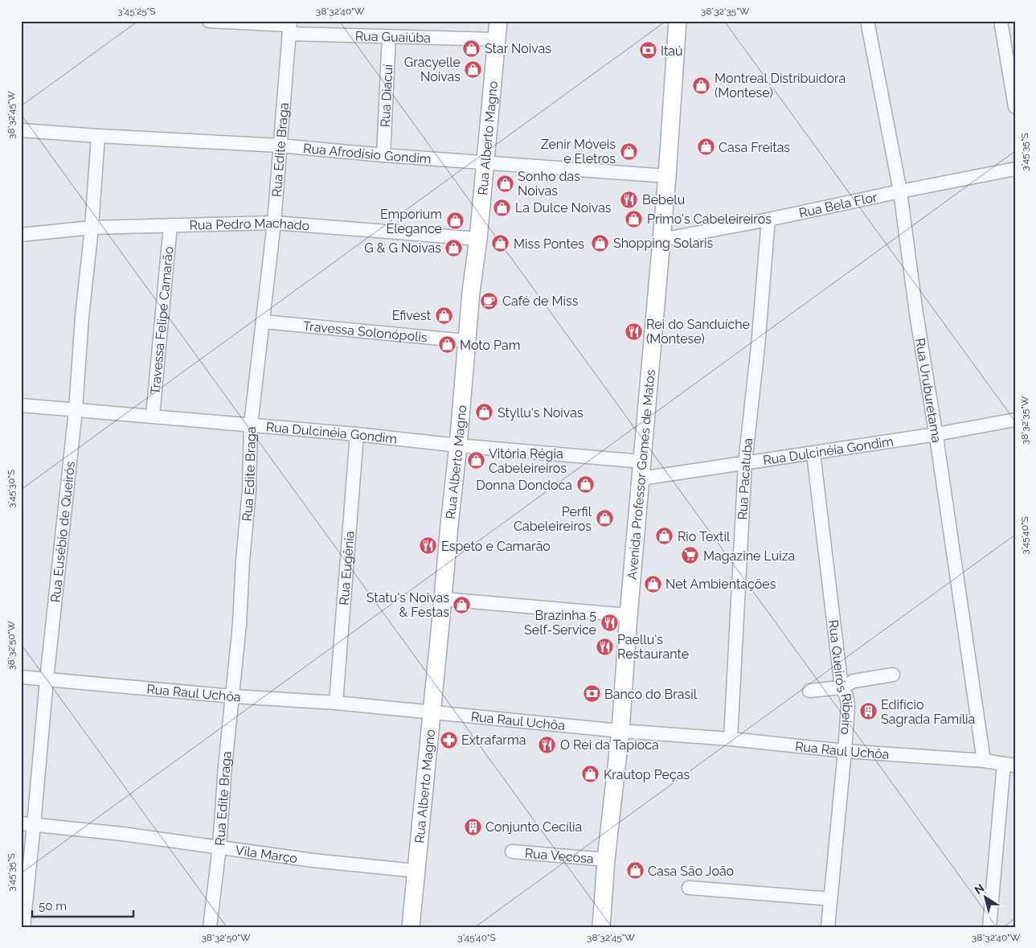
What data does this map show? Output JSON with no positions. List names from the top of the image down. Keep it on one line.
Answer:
{"streets":{"main road":["Rua Alberto Magno","Avenida Professor Gomes de Matos"],"street":["Rua Guaiúba","Rua Diacuí","Rua Edite Braga","Rua Afrodísio Gondim","Rua Bela Flor","Rua Pedro Machado","Travessa Felipe Camarão","Travessa Solonópolis","Rua Uruburetama","Rua Dulcinéia Gondim","Rua Pacatuba","Rua Eusébio de Queirós","Rua Eugênia","Rua Queirós Ribeiro","Rua Raul Uchôa","Vila Março","Rua Vecosa"]},"crossings":[["Rua Guaiúba","Rua Diacuí"],["Rua Guaiúba","Rua Alberto Magno"],["Rua Guaiúba","Rua Edite Braga"],["Rua Diacuí","Rua Afrodísio Gondim"],["Rua Alberto Magno","Rua Afrodísio Gondim"],["Rua Alberto Magno","Rua Pedro Machado"],["Rua Alberto Magno","Travessa Solonópolis"],["Rua Alberto Magno","Rua Dulcinéia Gondim"],["Rua Alberto Magno","Rua Raul Uchôa"],["Rua Alberto Magno","Vila Março"],["Rua Edite Braga","Rua Afrodísio Gondim"],["Rua Edite Braga","Rua Pedro Machado"],["Rua Edite Braga","Travessa Solonópolis"],["Rua Edite Braga","Rua Dulcinéia Gondim"],["Rua Edite Braga","Rua Raul Uchôa"],["Rua Edite Braga","Vila Março"],["Rua Afrodísio Gondim","Avenida Professor Gomes de Matos"],["Rua Afrodísio Gondim","Rua Eusébio de Queirós"],["Rua Bela Flor","Rua Uruburetama"],["Rua Bela Flor","Avenida Professor Gomes de Matos"],["Rua Bela Flor","Rua Pacatuba"],["Rua Pedro Machado","Travessa Felipe Camarão"],["Rua Pedro Machado","Rua Eusébio de Queirós"],["Travessa Felipe Camarão","Rua Dulcinéia Gondim"],["Rua Uruburetama","Rua Dulcinéia Gondim"],["Rua Uruburetama","Rua Raul Uchôa"],["Rua Dulcinéia Gondim","Avenida Professor Gomes de Matos"],["Rua Dulcinéia Gondim","Rua Pacatuba"],["Rua Dulcinéia Gondim","Rua Eusébio de Queirós"],["Rua Dulcinéia Gondim","Rua Eugênia"],["Rua Dulcinéia Gondim","Rua Queirós Ribeiro"],["Avenida Professor Gomes de Matos","Rua Raul Uchôa"],["Avenida Professor Gomes de Matos","Rua Vecosa"],["Rua Pacatuba","Rua Raul Uchôa"],["Rua Eusébio de Queirós","Rua Raul Uchôa"],["Rua Eusébio de Queirós","Vila Março"],["Rua Eugênia","Rua Raul Uchôa"],["Rua Queirós Ribeiro","Rua Raul Uchôa"]],"places":{"shop":["Star Noivas","Gracyelle Noivas","Montreal Distribuidora (Montese)","Casa Freitas","Zenir Móveis e Eletros","Sonho das Noivas","La Dulce Noivas","Primo's Cabeleireiros","Emporium Elegance","Shopping Solaris","Miss Pontes","G & G Noivas","Efivest","Moto Pam","Styllu's Noivas","Vitória Régia Cabeleireiros","Donna Dondoca","Perfil Cabeleireiros","Rio Textil","Net Ambientações","Statu's Noivas & Festas","Krautop Peças","Casa São João"],"bank":["Itaú","Banco do Brasil"],"restaurant":["Bebelu","Rei do Sanduíche (Montese)","Espeto e Camarão","Brazinha 5 Self-Service","Paellu's Restaurante","O Rei da Tapioca"],"cafe":["Café de Miss"],"supermarket":["Magazine Luiza"],"building":["Edifício Sagrada Família","Conjunto Cecília"],"pharmacy":["Extrafarma"]},"scale_bar":"50 m","north":"top left","coordinates":["3°45'25\"S","38°32'40\"W","38°32'35\"W","38°32'45\"W","3°45'35\"S","3°45'30\"S","3°45'40\"S","38°32'50\"W"]}
